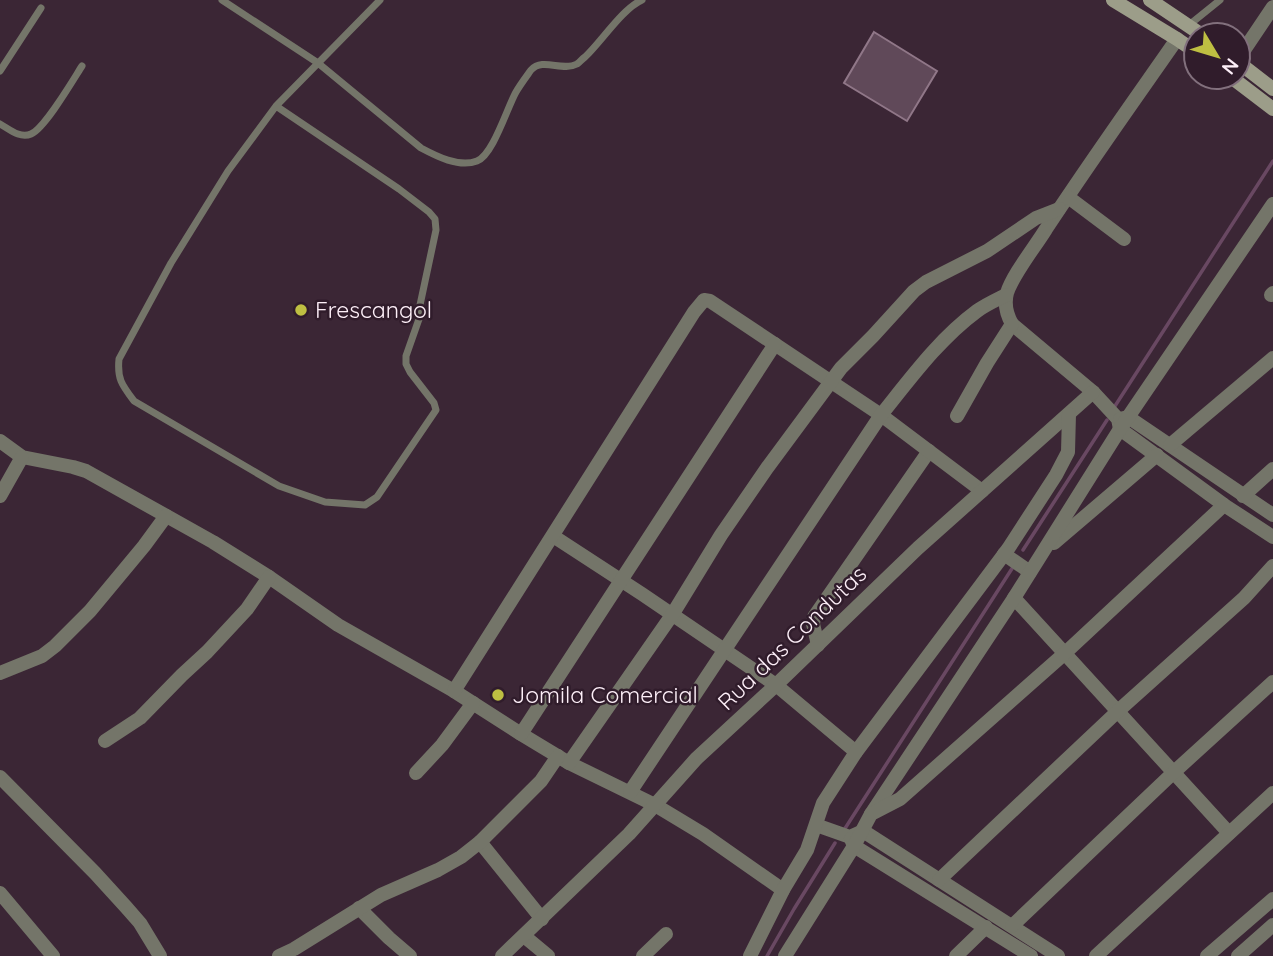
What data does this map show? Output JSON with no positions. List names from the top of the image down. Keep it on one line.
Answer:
{"streets":{"street":["Rua das Condutas"]},"places":["Frescangol","Jomila Comercial"],"north":"bottom right"}
